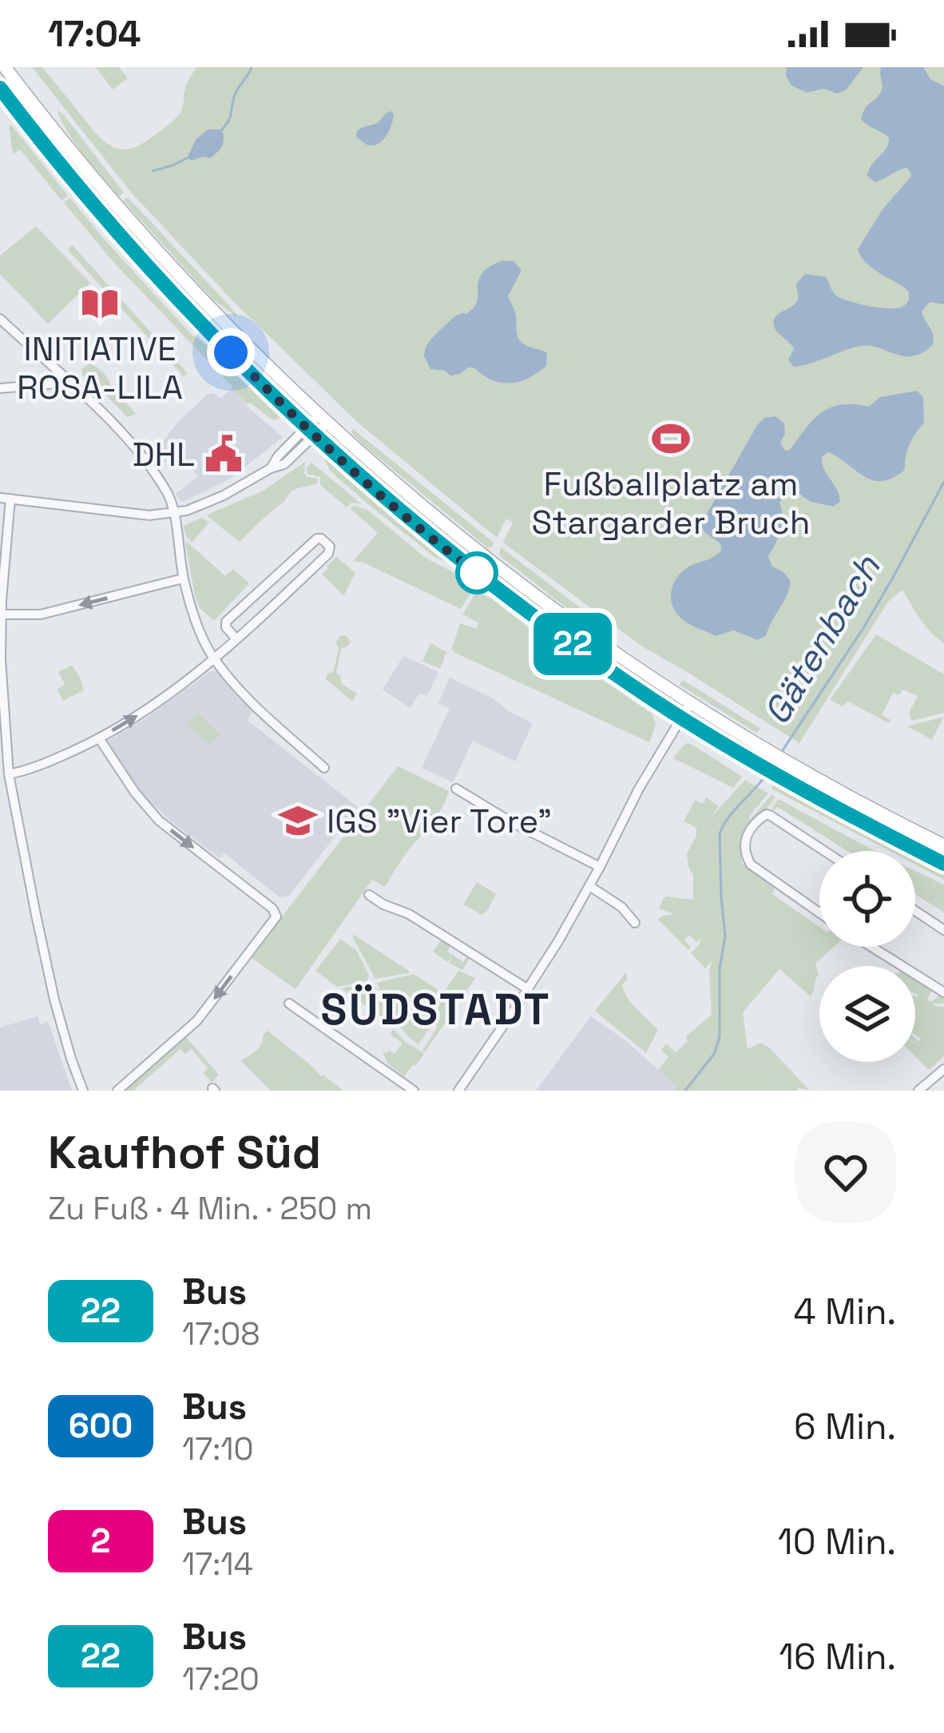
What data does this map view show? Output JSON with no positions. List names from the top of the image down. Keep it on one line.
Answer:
{"districts":["SÜDSTADT"],"water":["Gätenbach"],"places":{"library":["INITIATIVE ROSA-LILA"],"sports":["Fußballplatz am Stargarder Bruch"],"public building":["DHL"],"school or university":["IGS \"Vier Tore\""]},"lines":["bus line 22"],"page":{"status":"17:04","on_map":"22","heading":["Kaufhof Süd","Zu Fuß · 4 Min. · 250 m"],"list":[{"mark":"22","name":"Bus","note":"17:08","value":"4 Min."},{"mark":"600","name":"Bus","note":"17:10","value":"6 Min."},{"mark":"2","name":"Bus","note":"17:14","value":"10 Min."},{"mark":"22","name":"Bus","note":"17:20","value":"16 Min."}]}}
